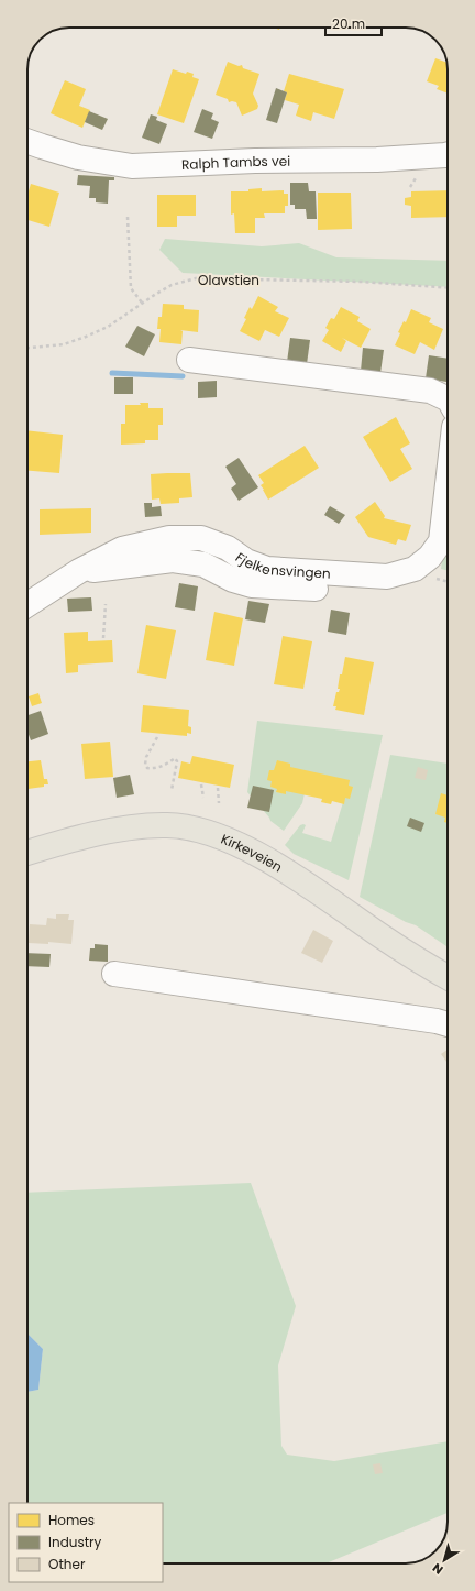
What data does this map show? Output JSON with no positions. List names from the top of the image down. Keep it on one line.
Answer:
{"streets":{"main road":["Kirkeveien"],"street":["Ralph Tambs vei","Fjelkensvingen"],"path":["Olavstien"]},"legend":["Homes","Industry","Other"],"scale_bar":"20 m","north":"bottom left"}
